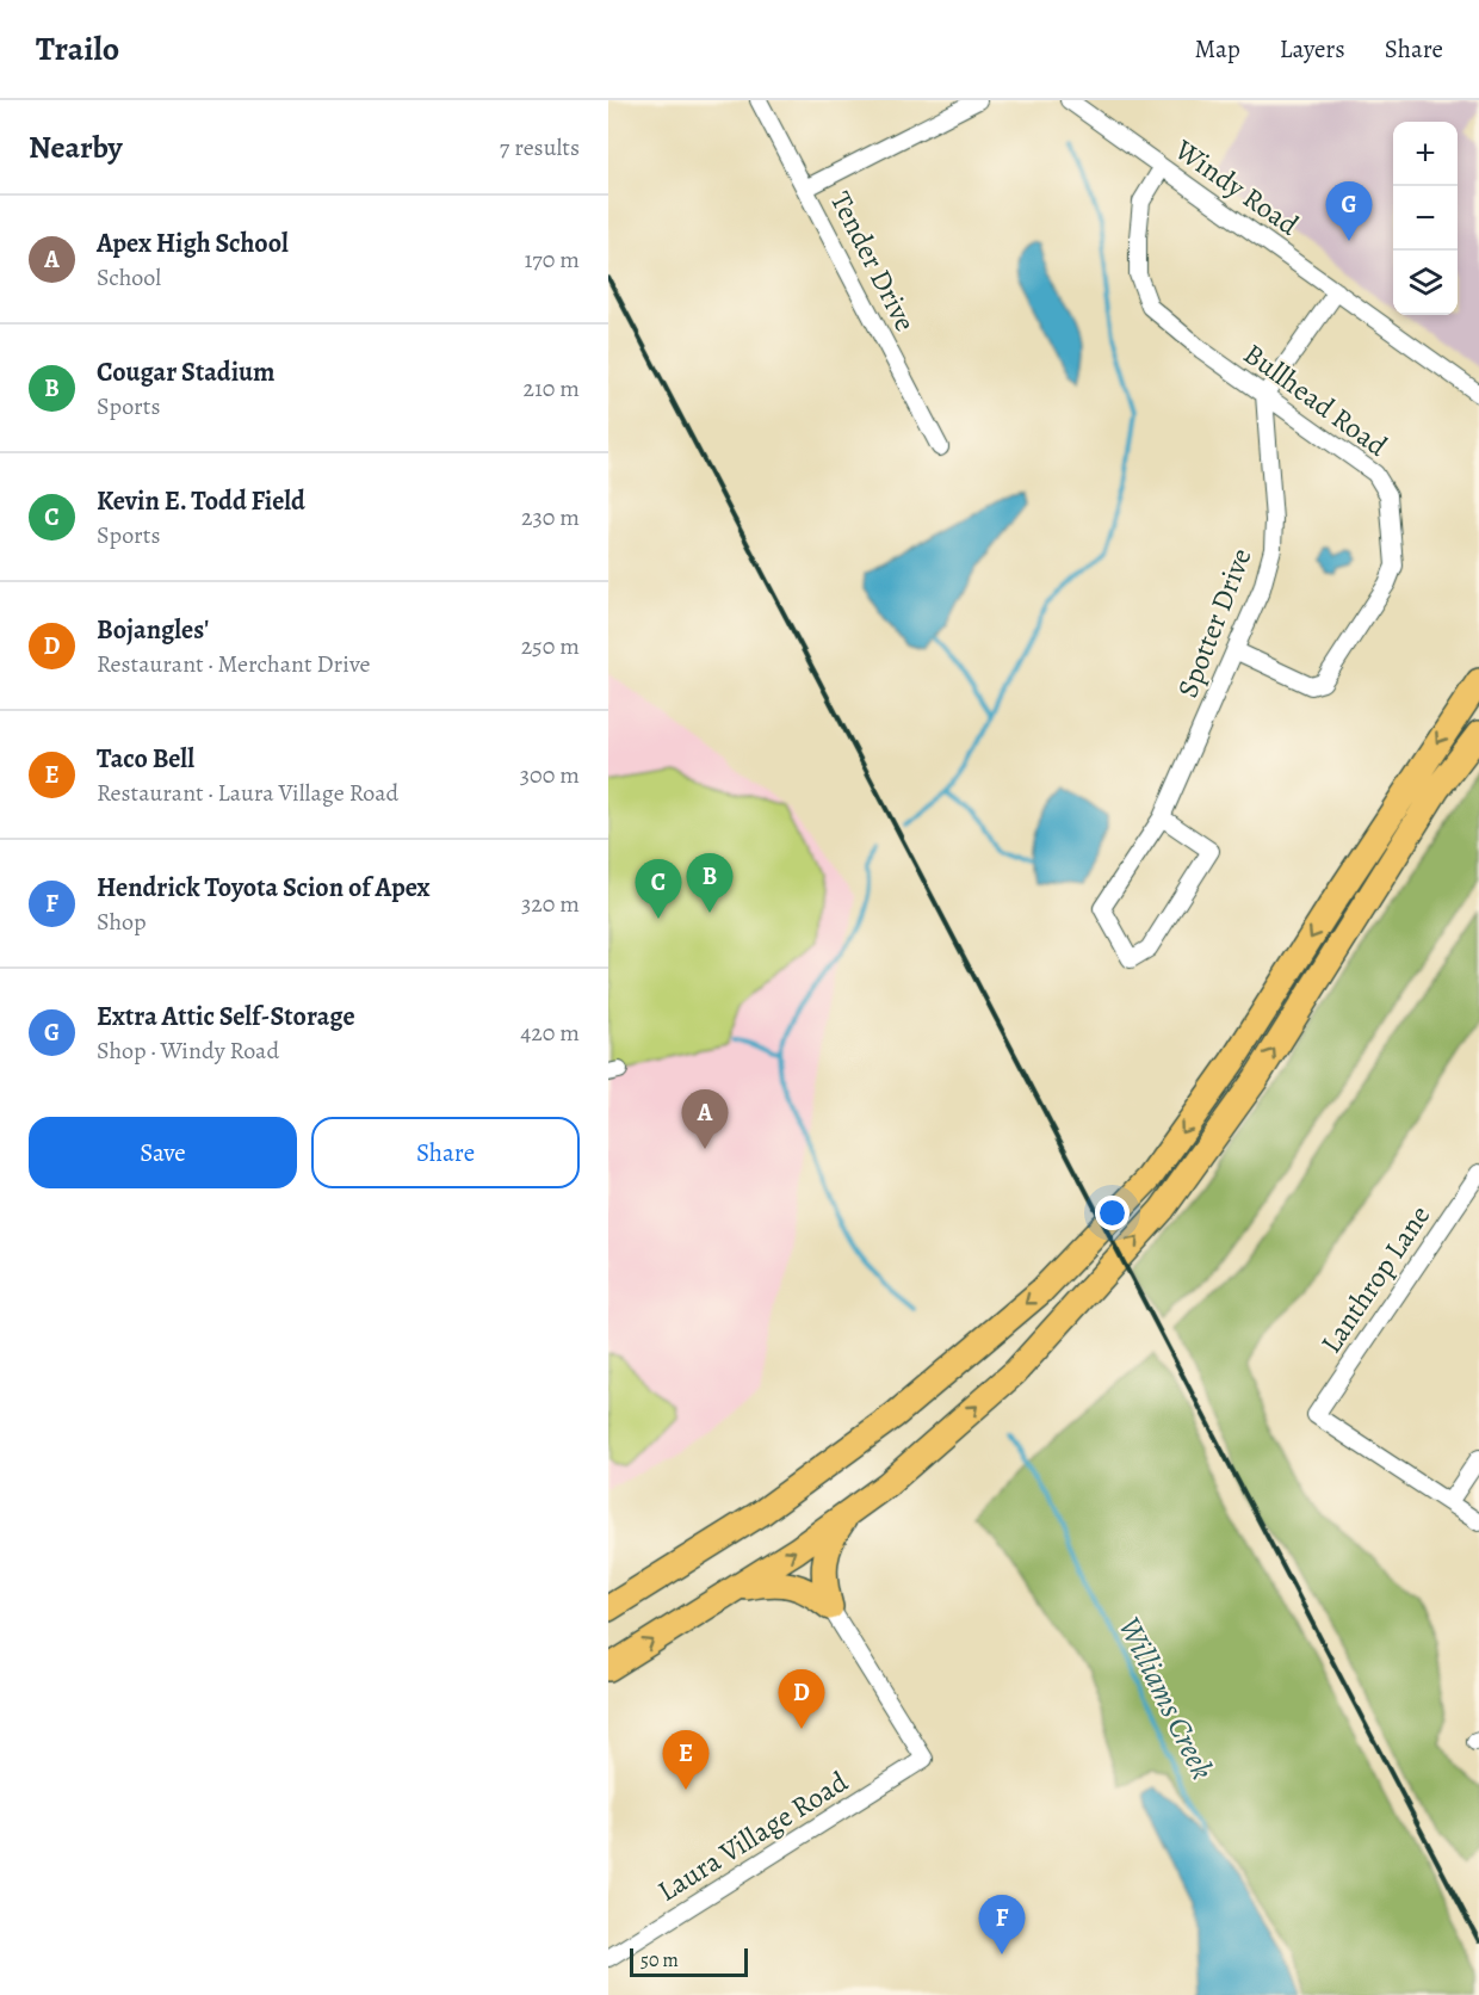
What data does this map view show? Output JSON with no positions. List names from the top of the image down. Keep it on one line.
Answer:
{"streets":{"street":["Windy Road","Tender Drive","Bullhead Road","Spotter Drive","Lanthrop Lane","Laura Village Road"]},"crossings":[["Windy Road","Bullhead Road"],["Bullhead Road","Spotter Drive"]],"water":["Williams Creek"],"scale_bar":"50 m","page":{"header":"Trailo","nav":["Map","Layers","Share"],"heading":["Nearby","7 results"],"map_buttons":["+","−"],"pins":["G","B","C","A","D","E","F"],"list":[{"mark":"A","name":"Apex High School","note":"School","value":"170 m"},{"mark":"B","name":"Cougar Stadium","note":"Sports","value":"210 m"},{"mark":"C","name":"Kevin E. Todd Field","note":"Sports","value":"230 m"},{"mark":"D","name":"Bojangles'","note":"Restaurant · Merchant Drive","value":"250 m"},{"mark":"E","name":"Taco Bell","note":"Restaurant · Laura Village Road","value":"300 m"},{"mark":"F","name":"Hendrick Toyota Scion of Apex","note":"Shop","value":"320 m"},{"mark":"G","name":"Extra Attic Self-Storage","note":"Shop · Windy Road","value":"420 m"}],"buttons":["Save","Share"],"scale":"50 m"}}
